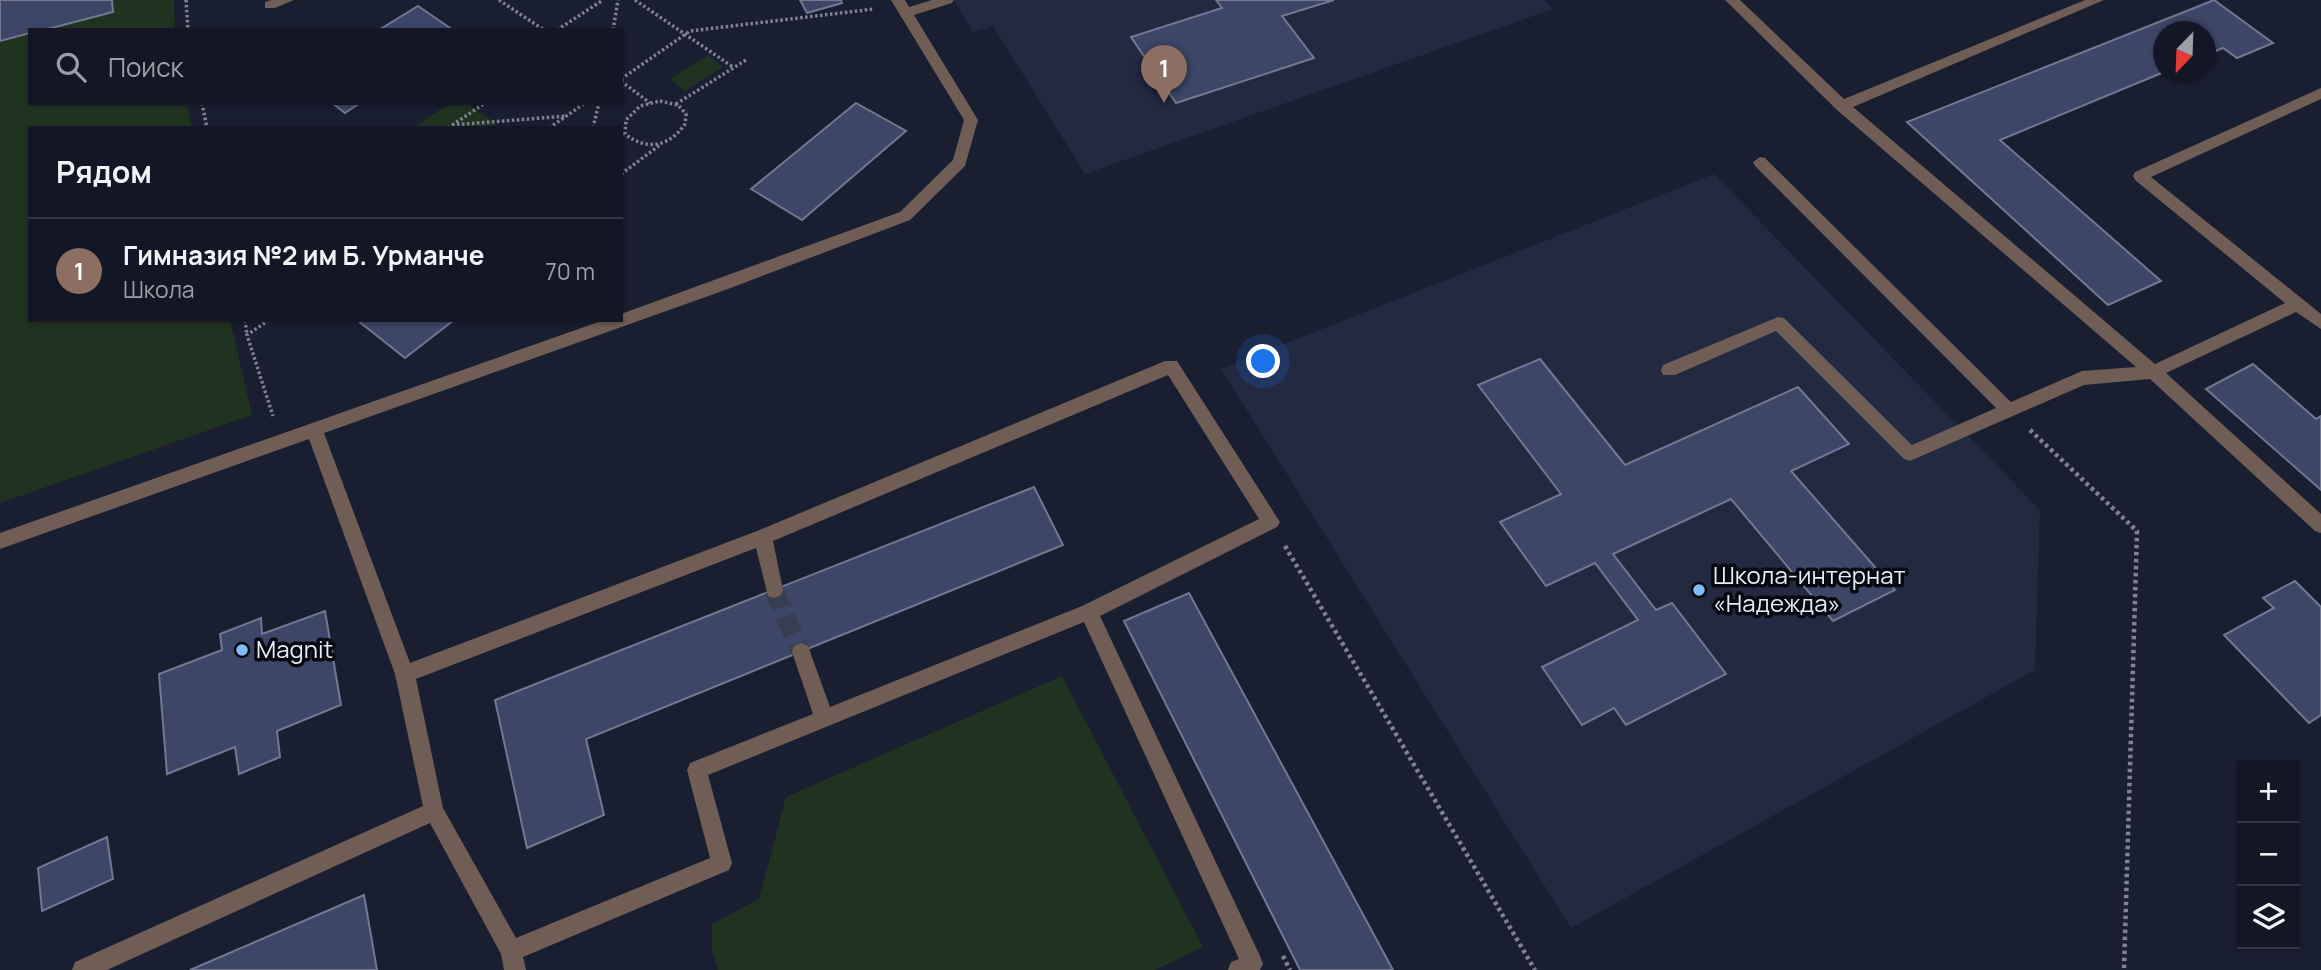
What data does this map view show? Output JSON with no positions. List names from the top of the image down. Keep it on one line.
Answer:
{"places":["Школа-интернат «Надежда»","Magnit"],"north":"bottom left","page":{"search":"Поиск","pins":"1","heading":"Рядом","list":[{"mark":"1","name":"Гимназия №2 им Б. Урманче","note":"Школа","value":"70 m"}],"map_buttons":["+","−"]}}
